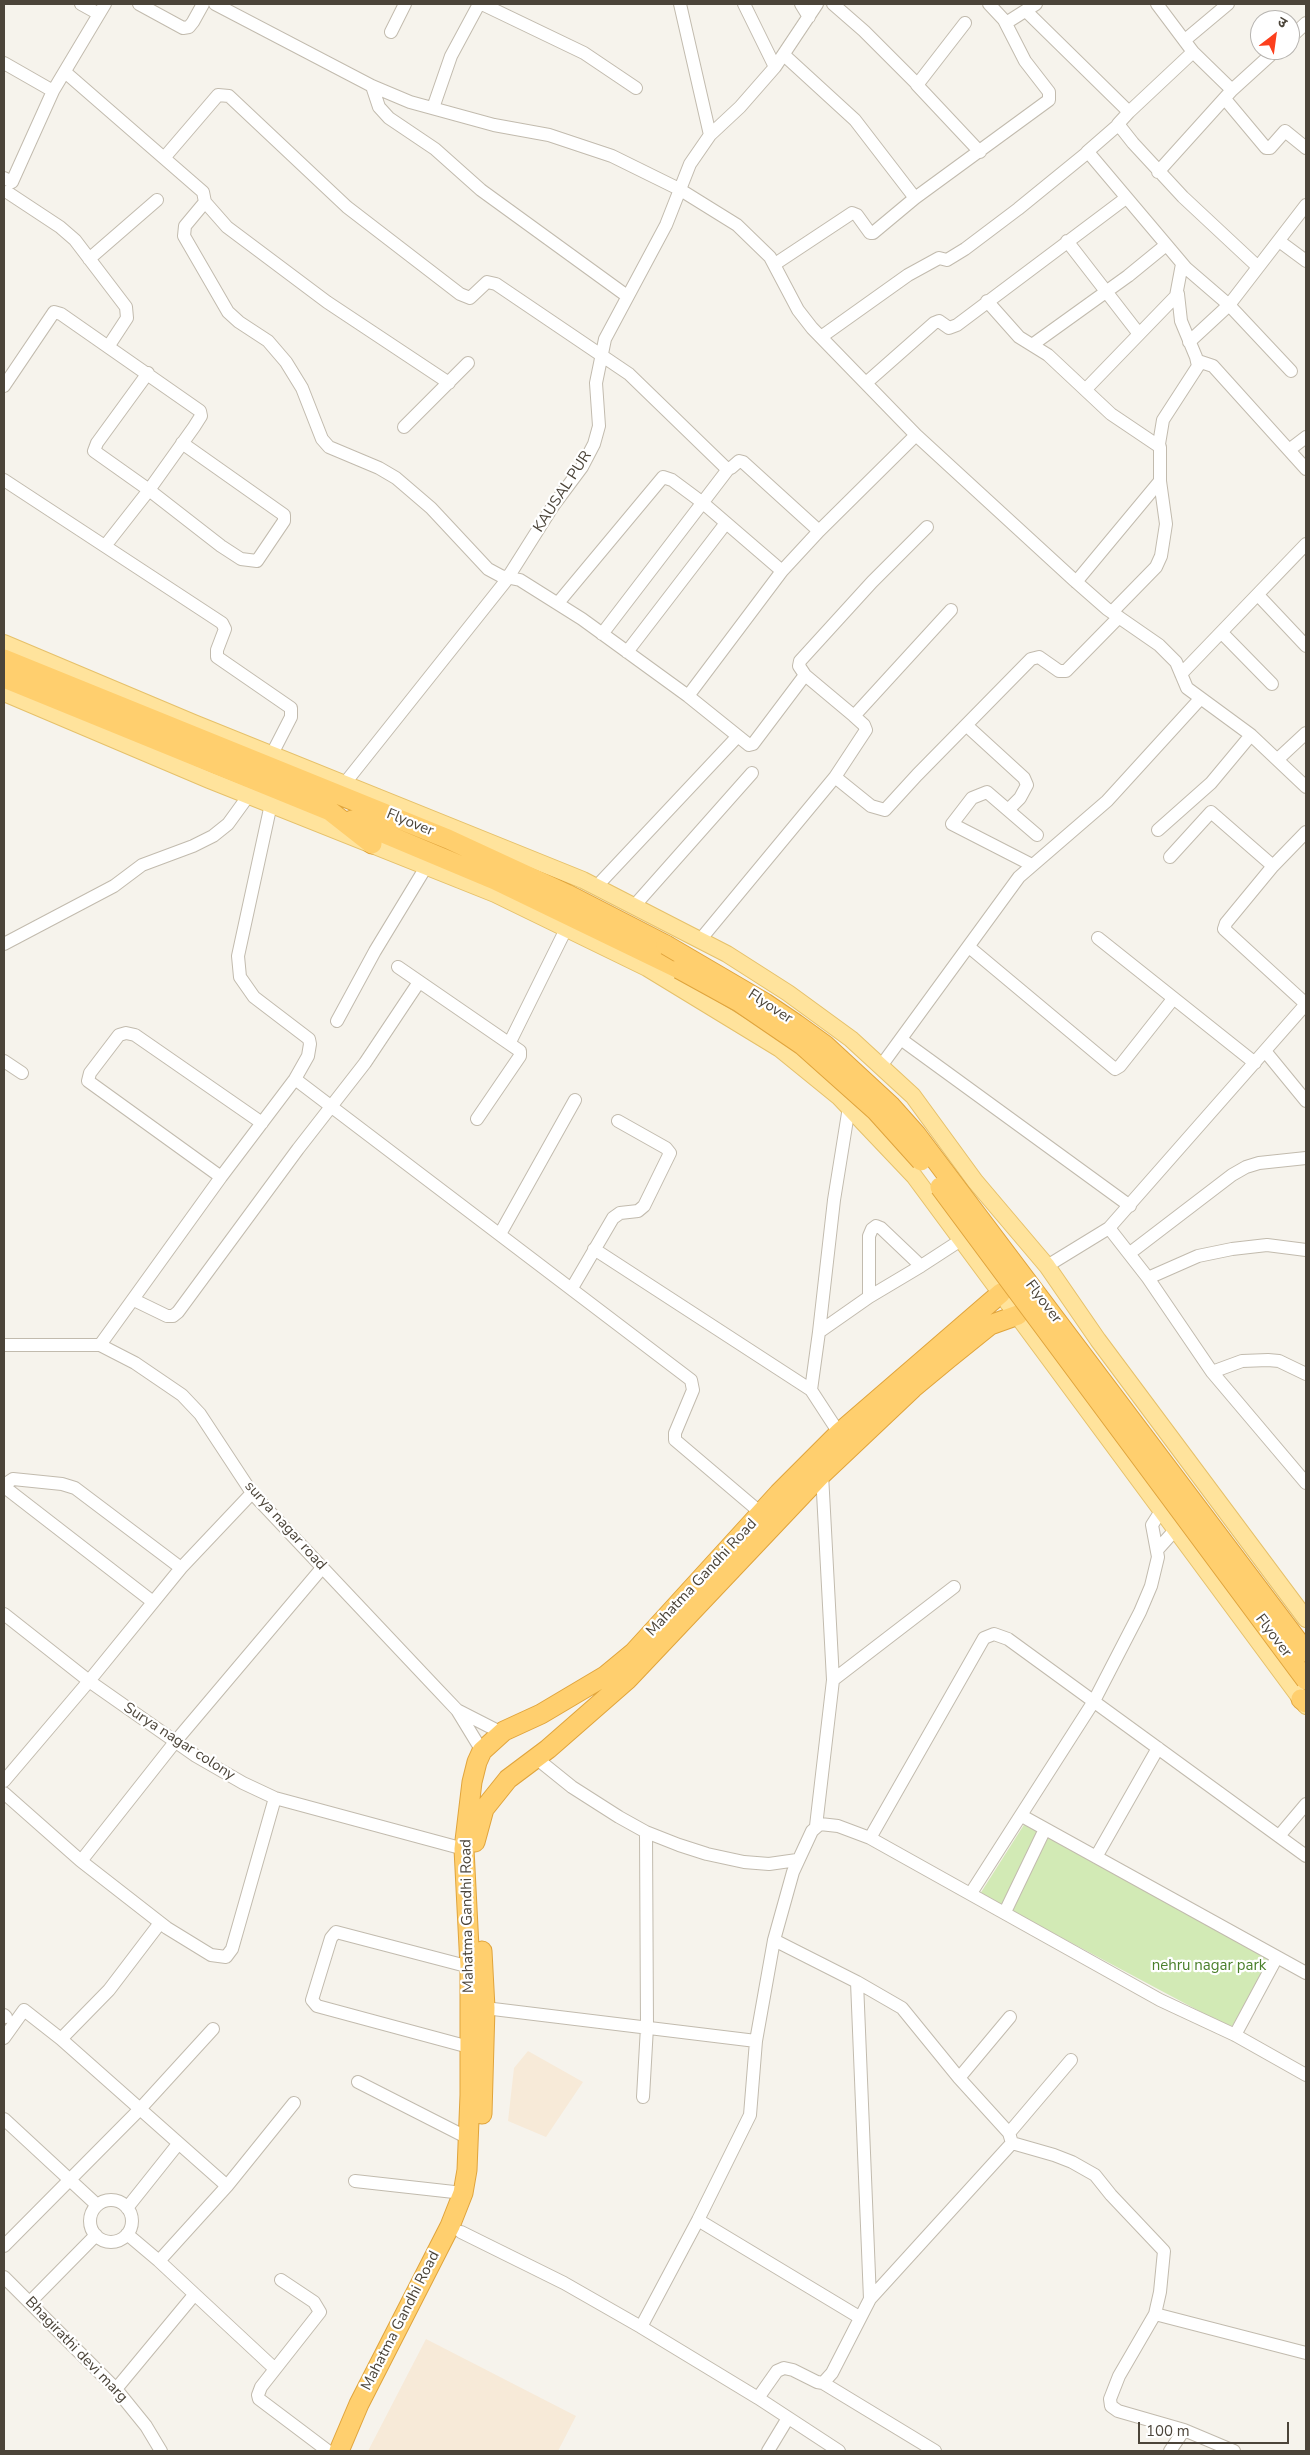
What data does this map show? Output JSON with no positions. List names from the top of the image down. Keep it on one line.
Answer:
{"streets":{"highway":["Flyover","Mahatma Gandhi Road"],"street":["KAUSAL PUR","surya nagar road","Surya nagar colony","Bhagirathi devi marg"]},"crossings":[["surya nagar road","Mahatma Gandhi Road"],["Mahatma Gandhi Road","Surya nagar colony"]],"parks":["nehru nagar park"],"scale_bar":"100 m","north":"top right"}
